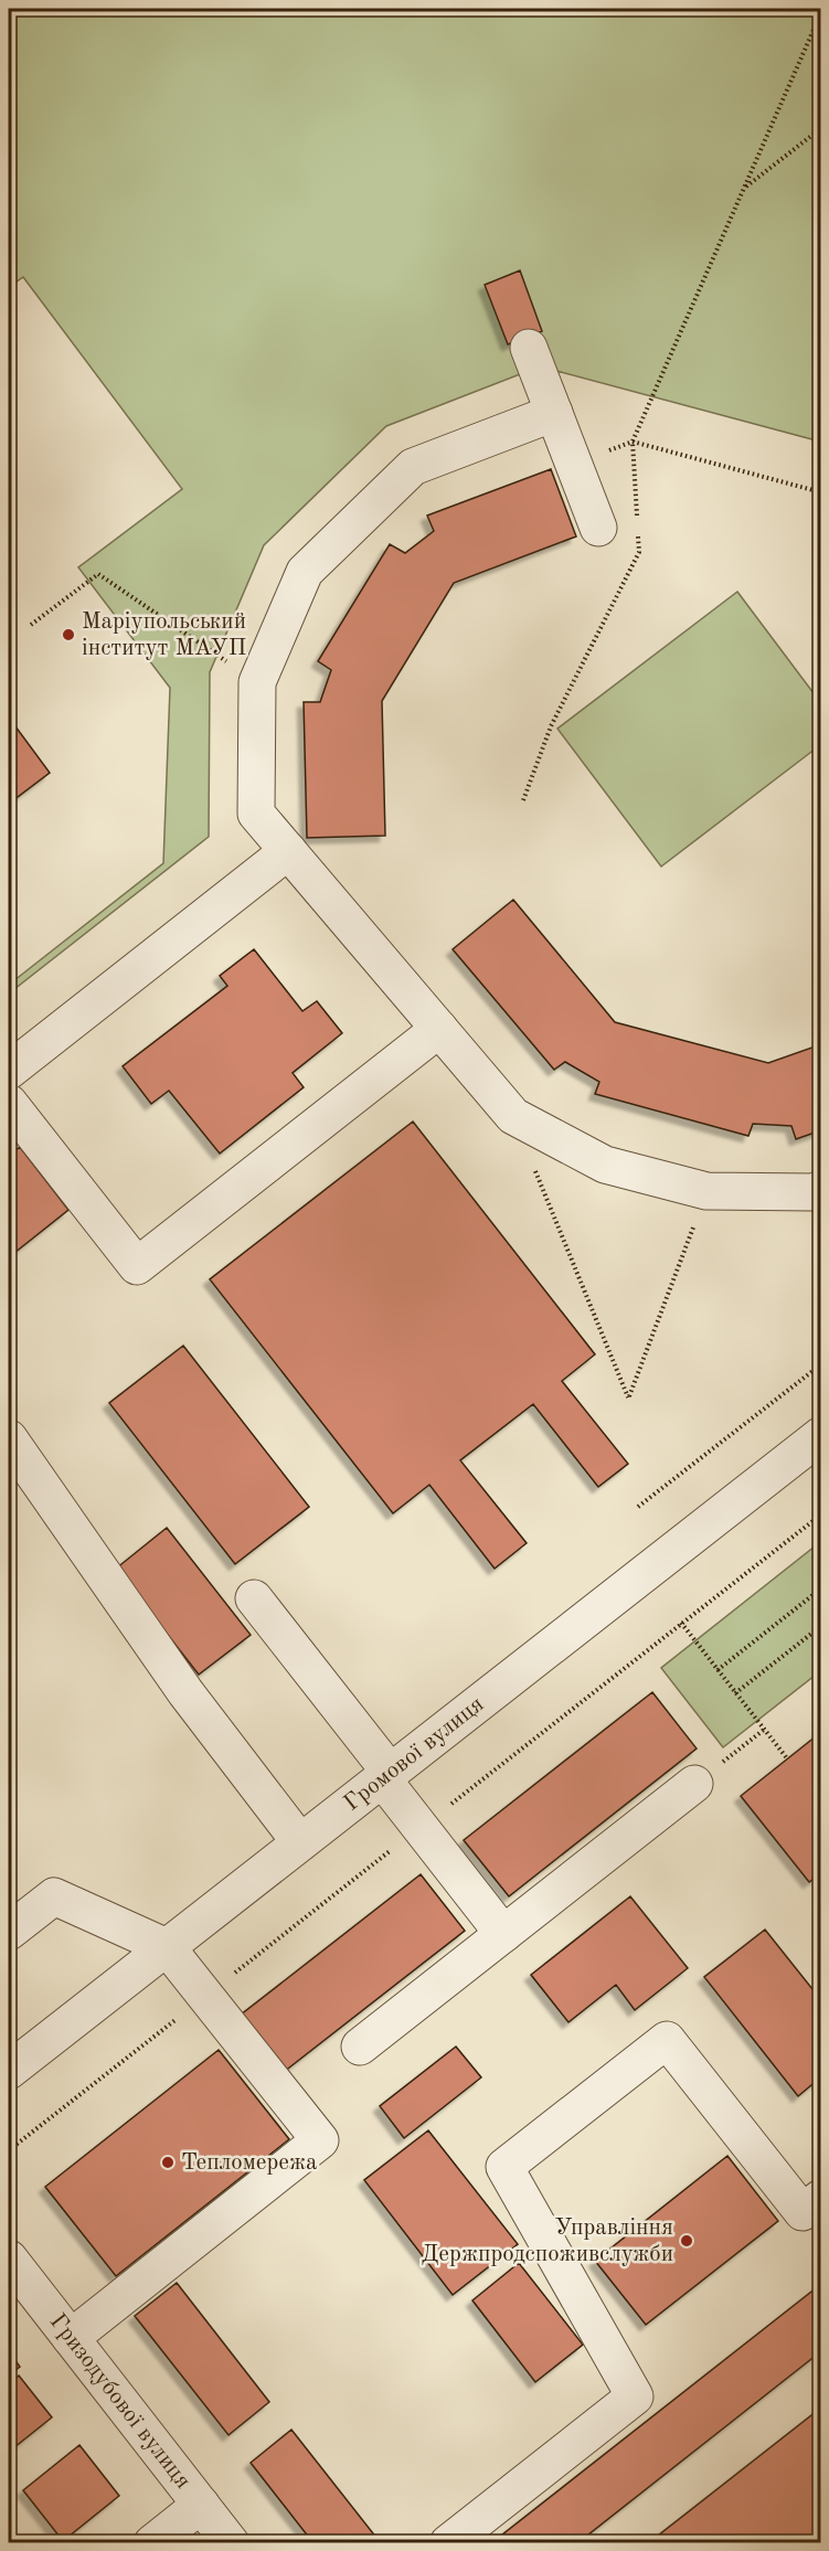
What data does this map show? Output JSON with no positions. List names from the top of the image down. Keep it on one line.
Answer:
{"streets":{"street":["Громової вулиця","Гризодубової вулиця"]},"places":["Маріупольський інститут МАУП","Тепломережа","Управління Держпродспоживслужби"]}
